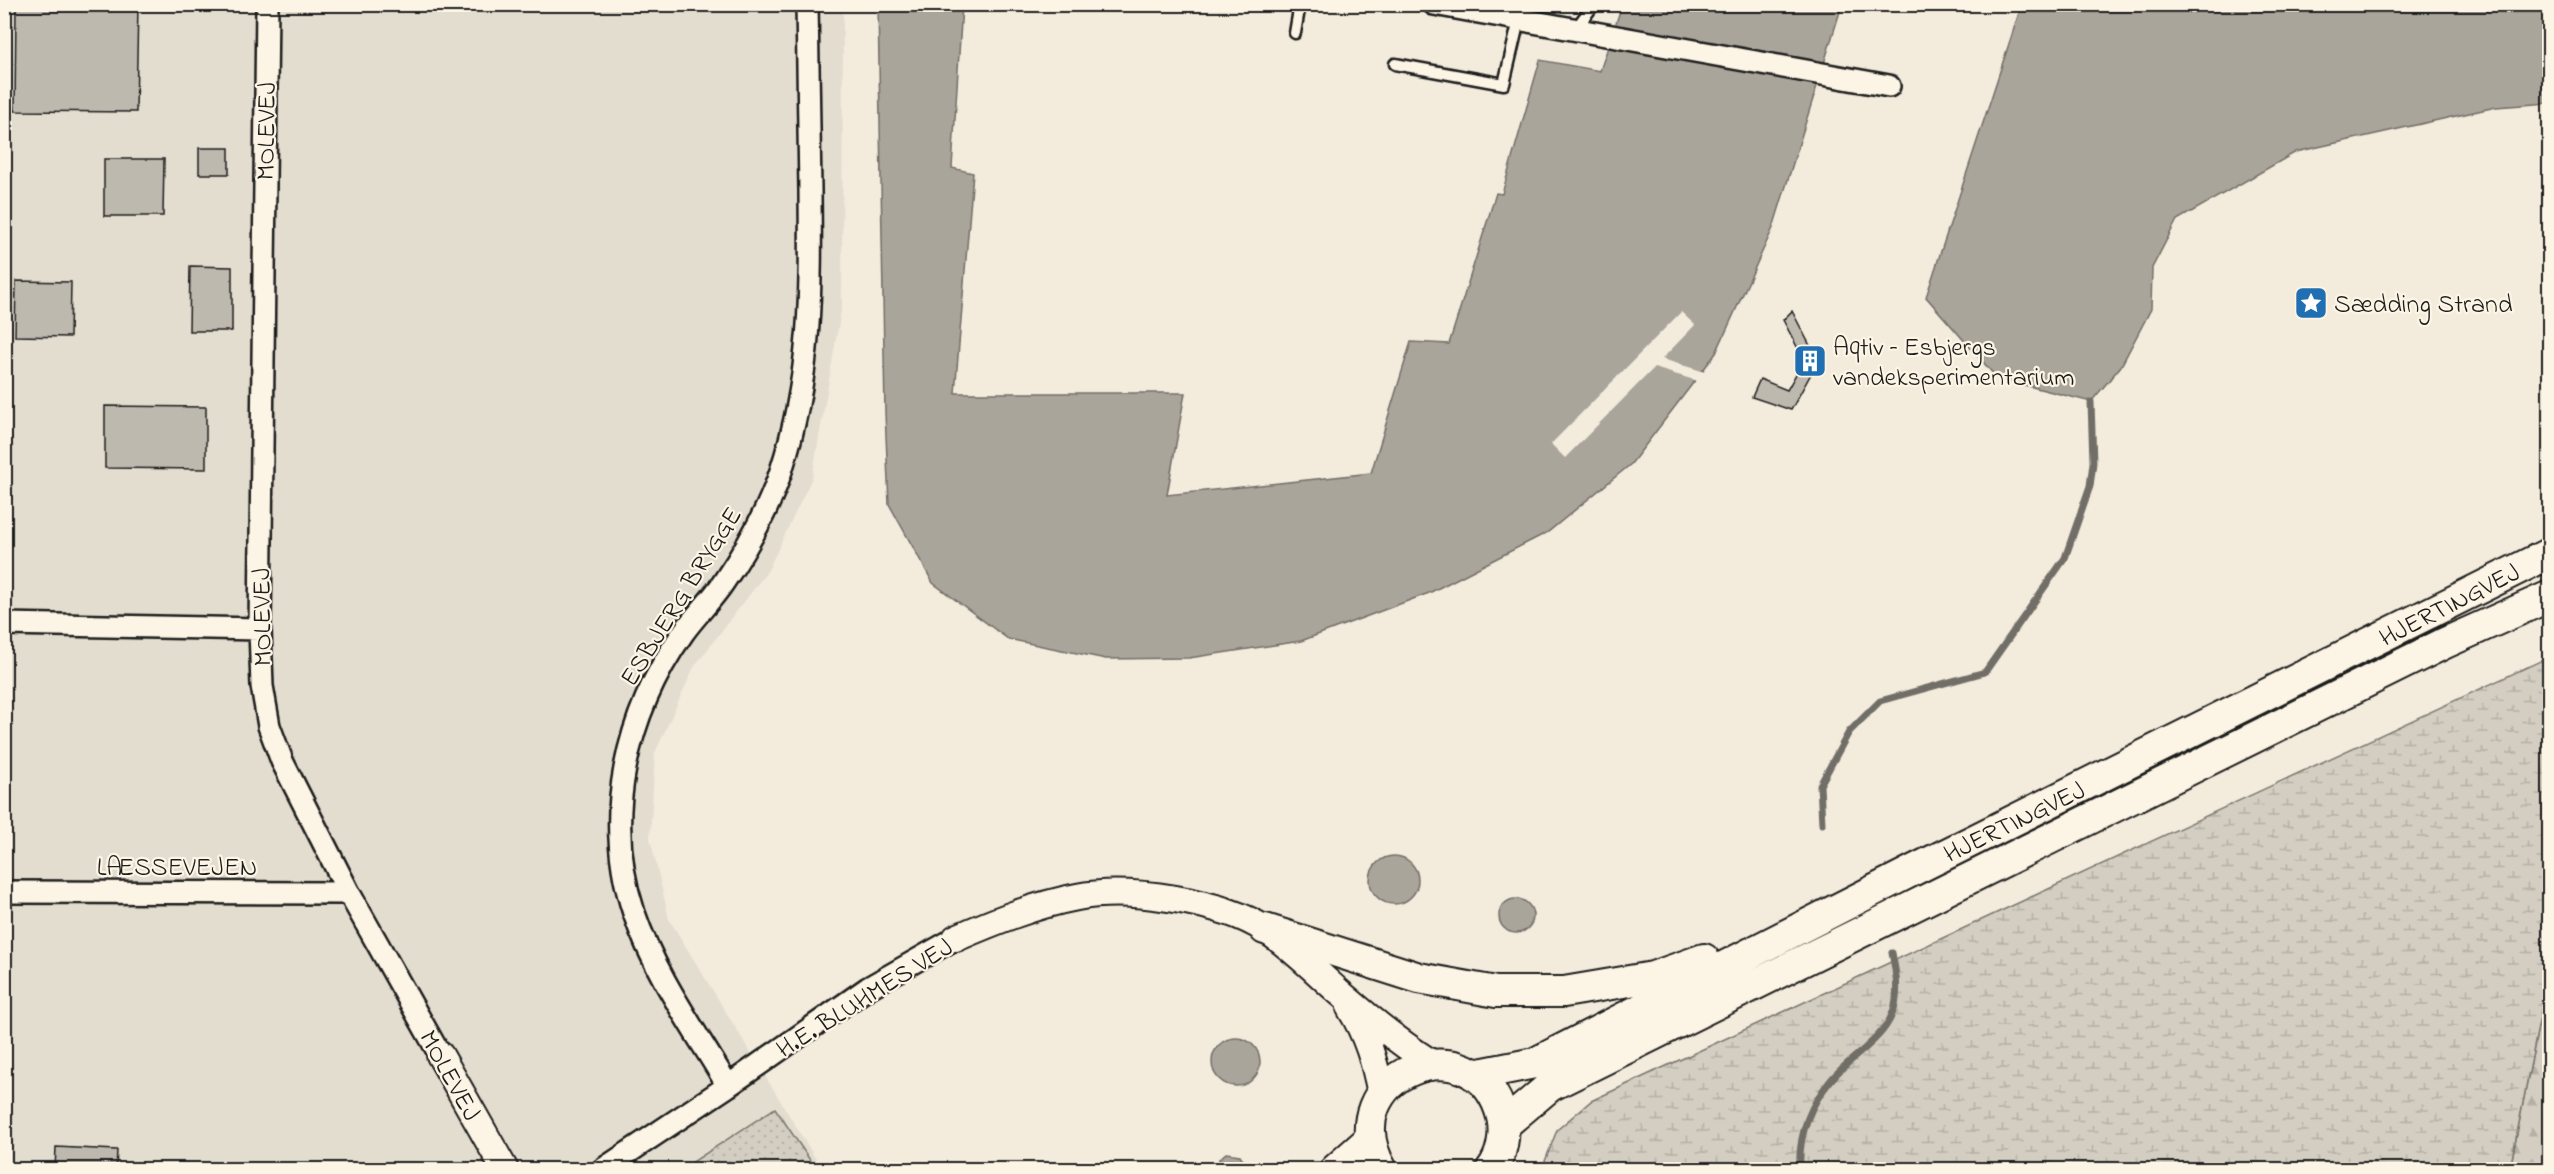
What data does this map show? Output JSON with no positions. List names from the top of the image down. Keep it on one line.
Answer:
{"streets":{"main road":["HJERTINGVEJ"],"street":["MOLEVEJ","ESBJERG BRYGGE","LÆSSEVEJEN","H.E. BLUHMES VEJ"]},"crossings":[["MOLEVEJ","LÆSSEVEJEN"],["ESBJERG BRYGGE","H.E. BLUHMES VEJ"]],"places":{"place":["Sædding Strand"],"building":["Aqtiv – Esbjergs vandeksperimentarium"]}}
